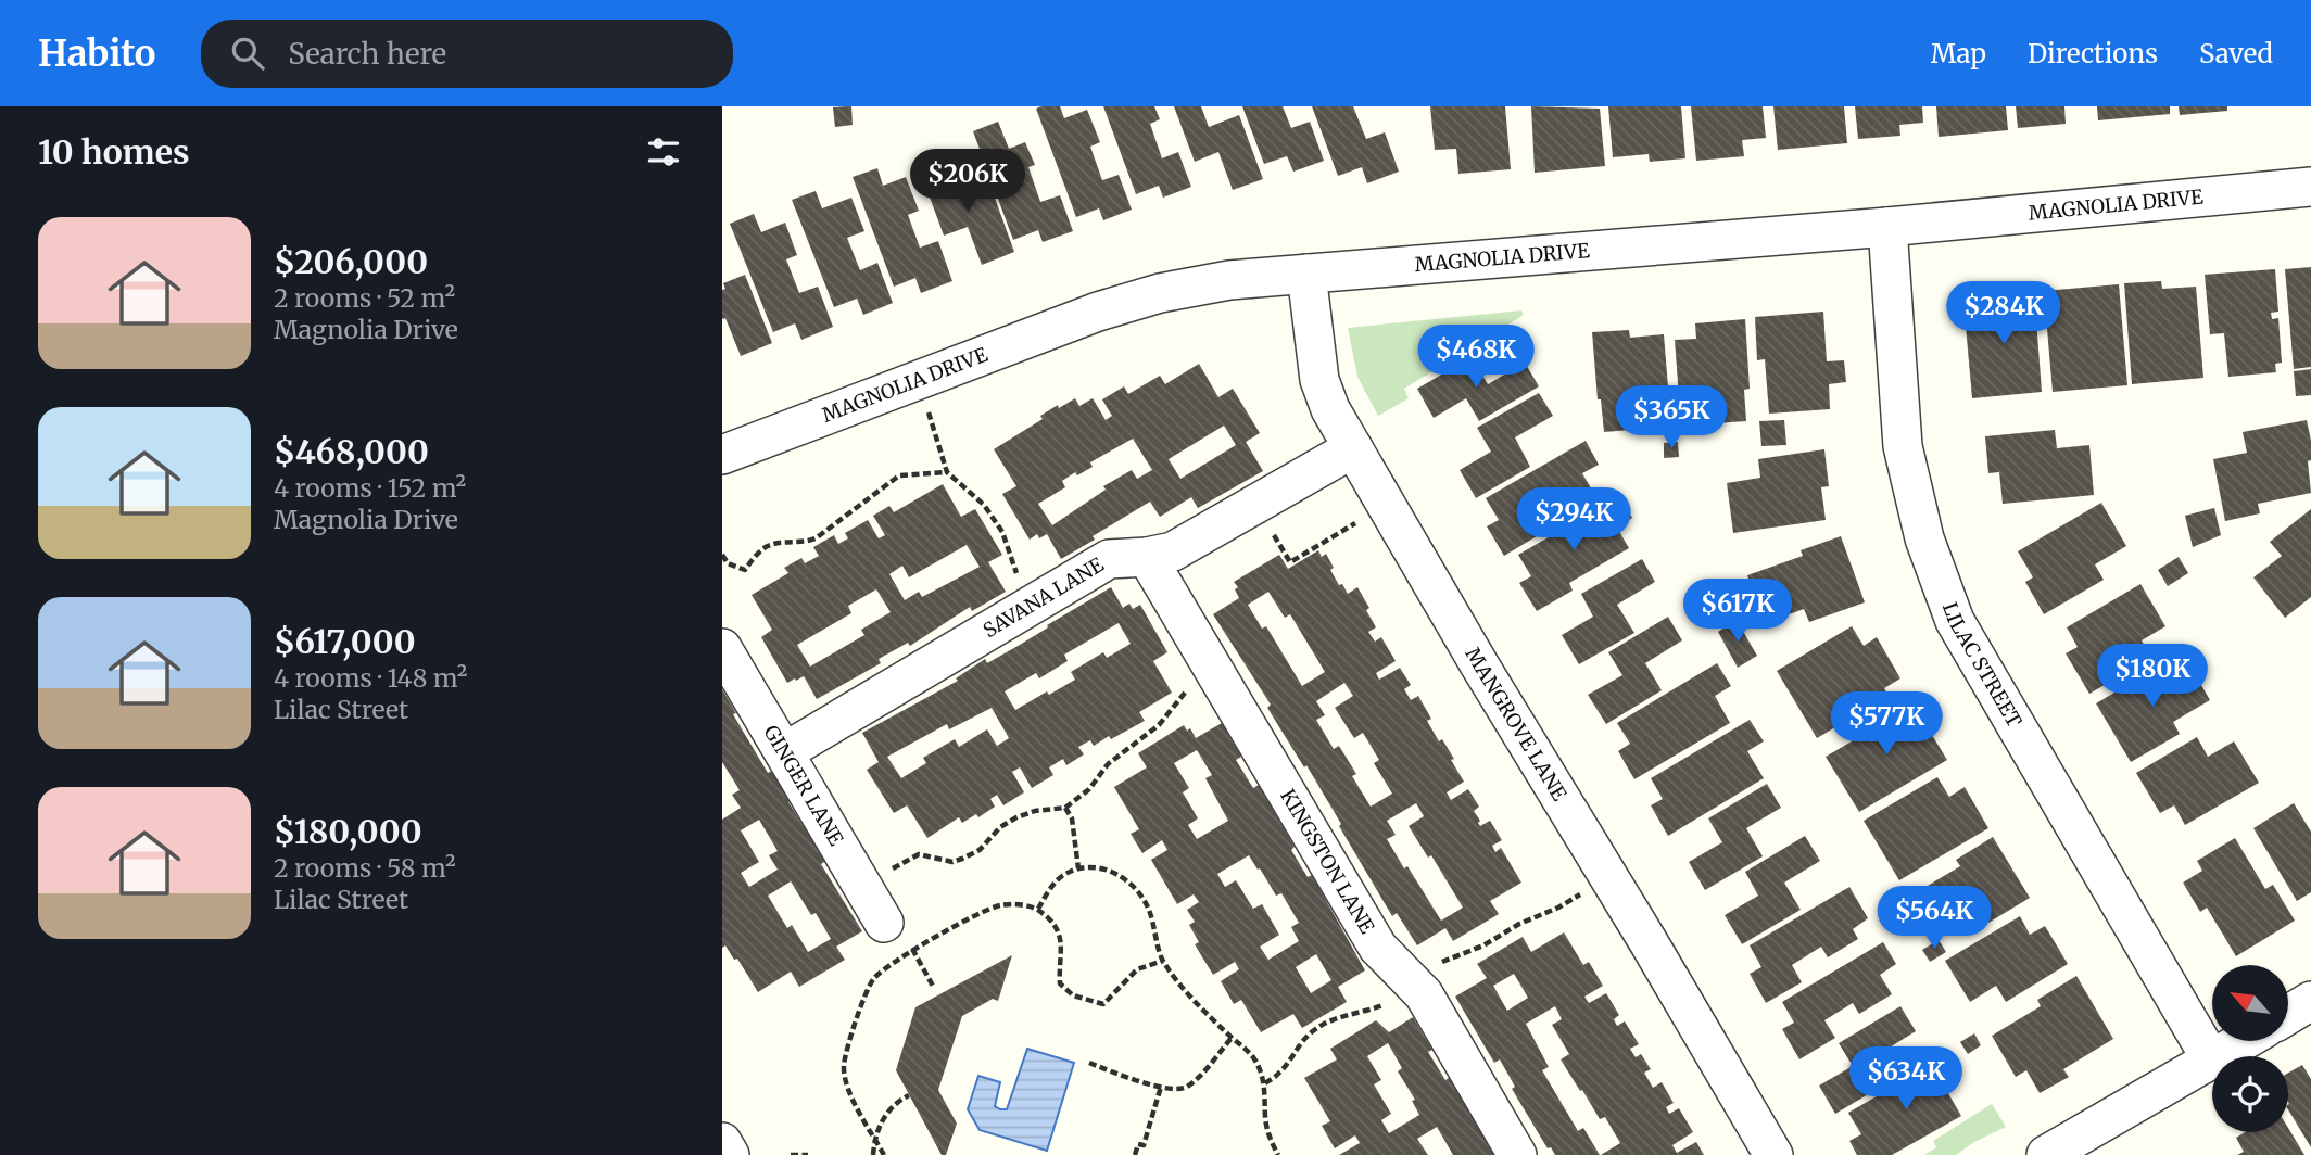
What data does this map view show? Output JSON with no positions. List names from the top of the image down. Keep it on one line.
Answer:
{"streets":{"street":["MAGNOLIA DRIVE","SAVANA LANE","LILAC STREET","MANGROVE LANE","GINGER LANE","KINGSTON LANE"]},"crossings":[["MAGNOLIA DRIVE","LILAC STREET"],["MAGNOLIA DRIVE","MANGROVE LANE"],["SAVANA LANE","MANGROVE LANE"],["SAVANA LANE","GINGER LANE"],["SAVANA LANE","KINGSTON LANE"]],"north":"top left","page":{"header":"Habito","search":"Search here","nav":["Map","Directions","Saved"],"heading":"10 homes","price":["$206K","$284K","$468K","$365K","$294K","$617K","$180K","$577K","$564K","$634K"],"list":[{"name":"$206,000","note":"2 rooms · 52 m² · Magnolia Drive"},{"name":"$468,000","note":"4 rooms · 152 m² · Magnolia Drive"},{"name":"$617,000","note":"4 rooms · 148 m² · Lilac Street"},{"name":"$180,000","note":"2 rooms · 58 m² · Lilac Street"}]}}
